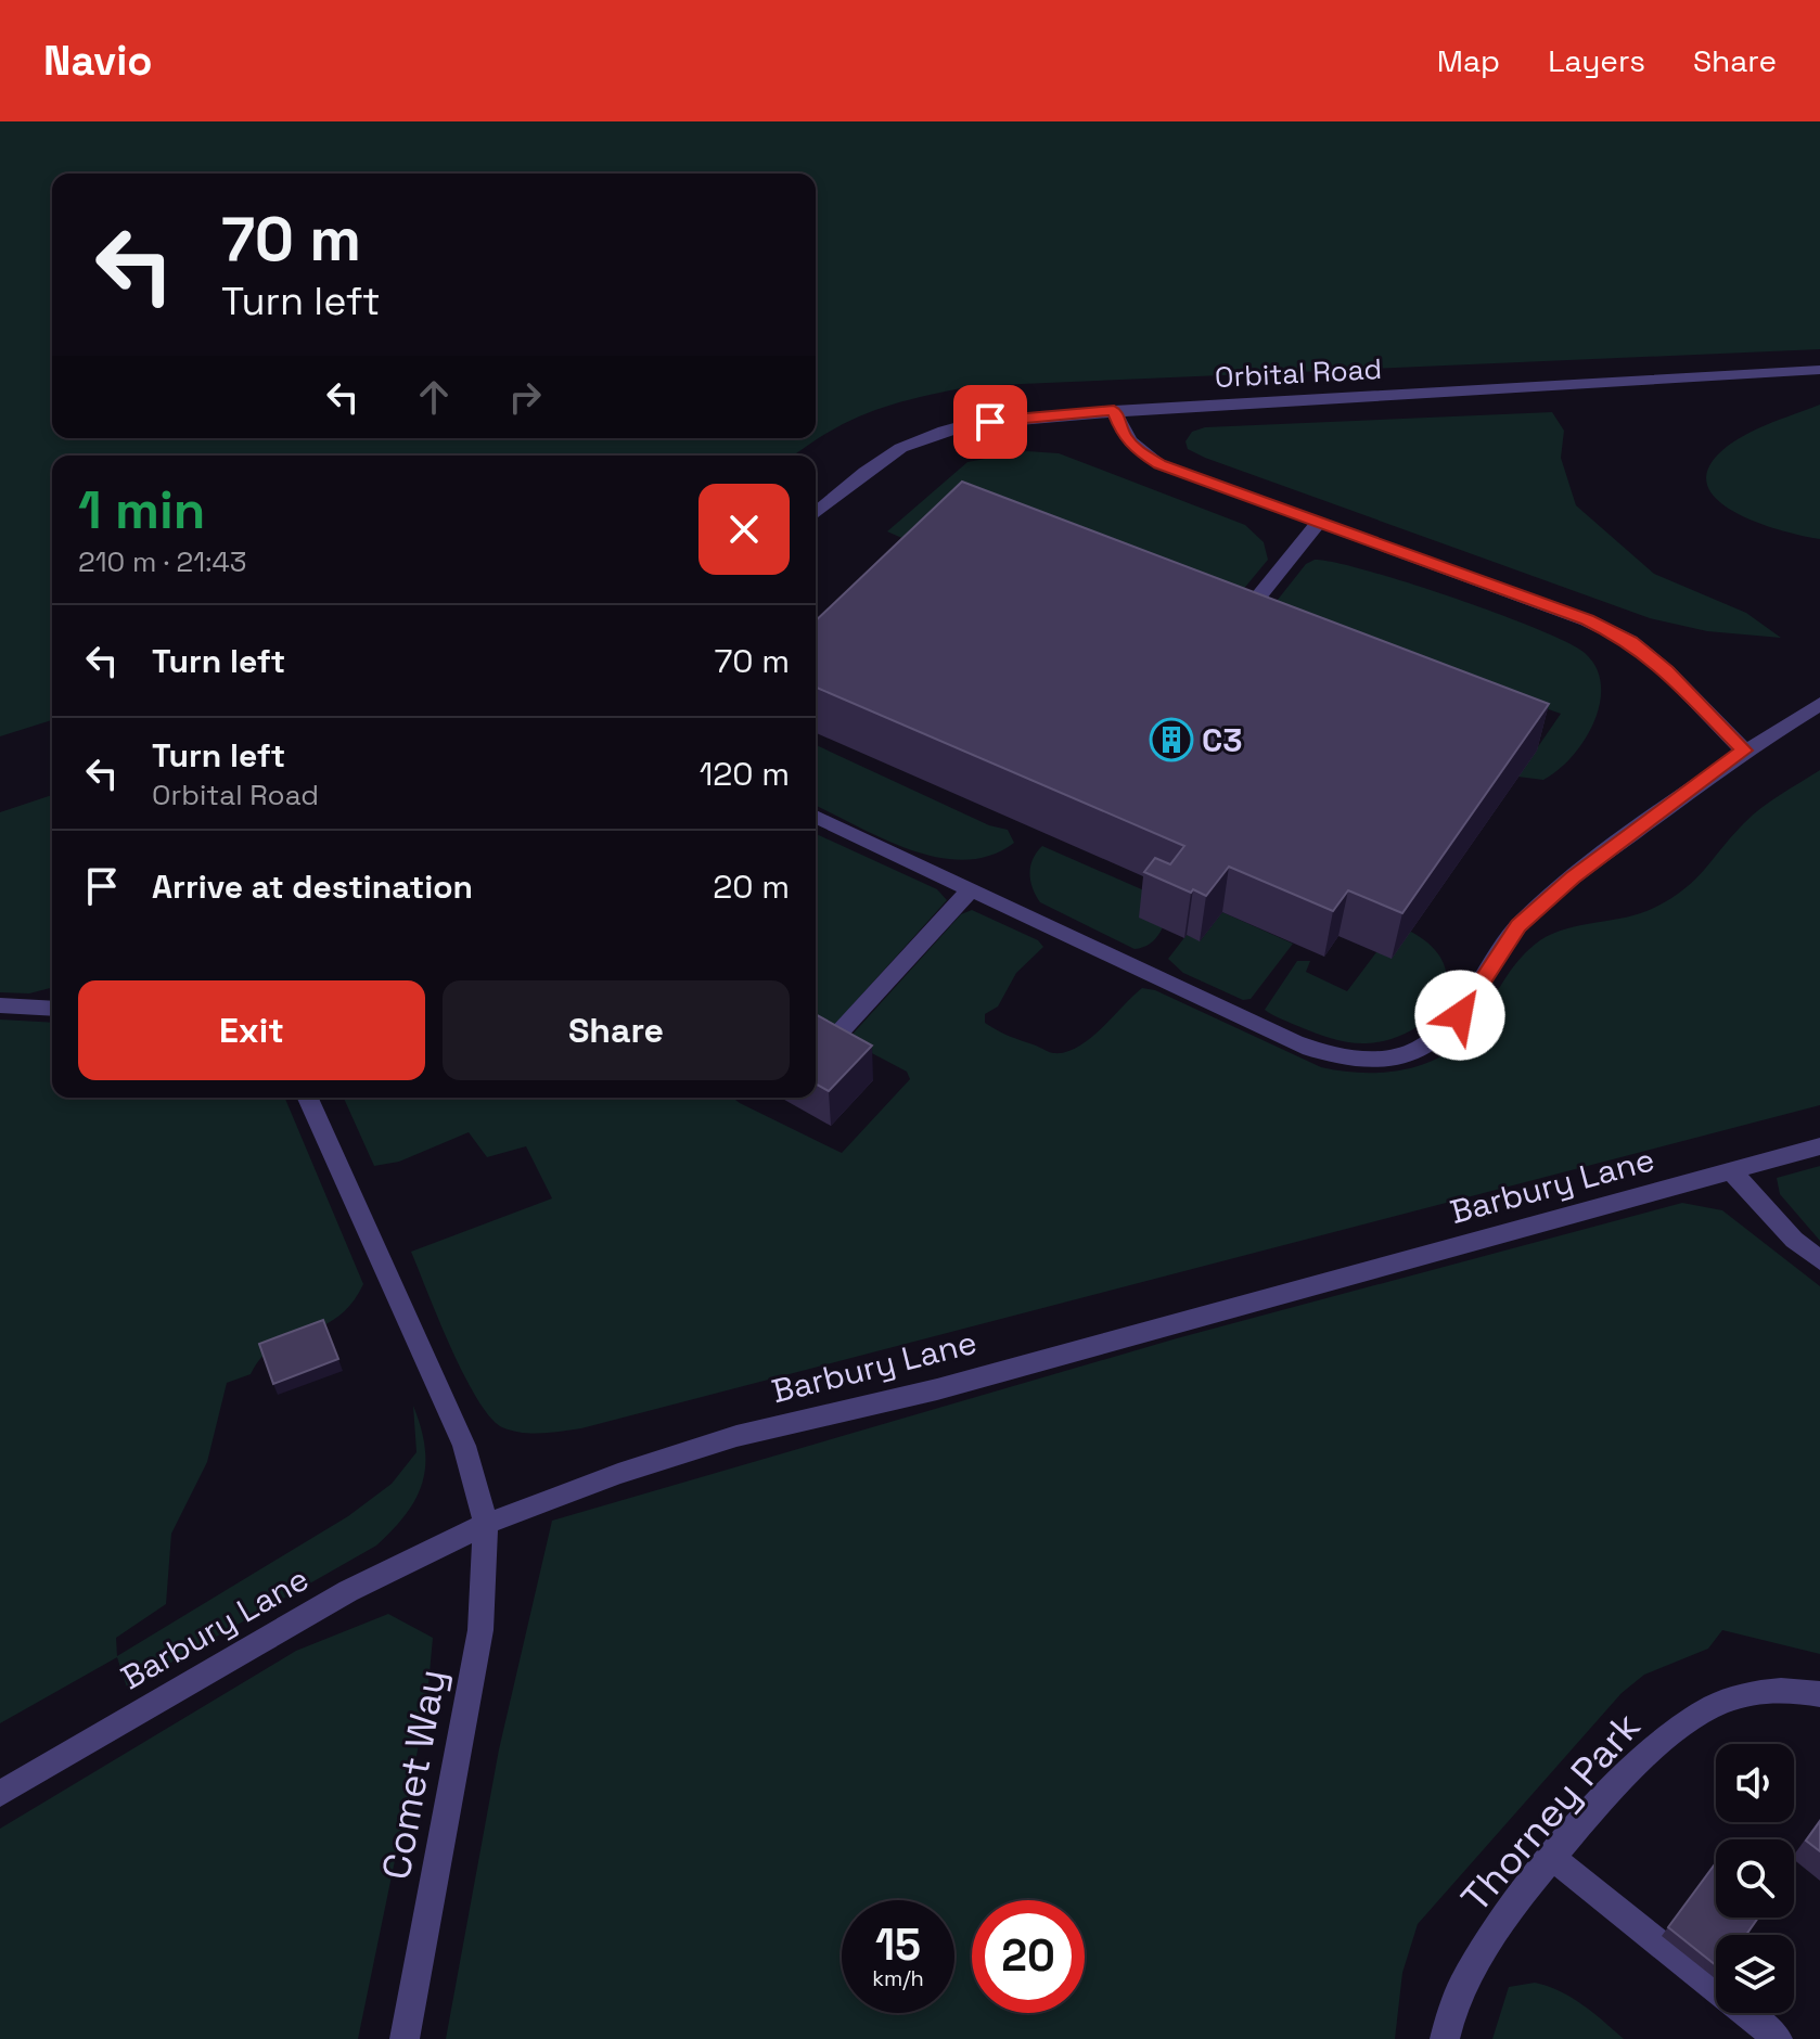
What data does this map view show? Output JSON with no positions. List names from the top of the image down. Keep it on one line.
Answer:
{"streets":{"street":["Orbital Road","Barbury Lane","Comet Way","Thorney Park"]},"crossings":[["Barbury Lane","Comet Way"]],"places":{"building":["C3"]},"page":{"header":"Navio","nav":["Map","Layers","Share"],"turn":["70 m","Turn left"],"heading":["1 min","210 m · 21:43"],"list":[{"name":"Turn left","value":"70 m"},{"name":"Turn left","note":"Orbital Road","value":"120 m"},{"name":"Arrive at destination","value":"20 m"}],"buttons":["Exit","Share"],"speed":"15 km/h","limit":"20"}}
